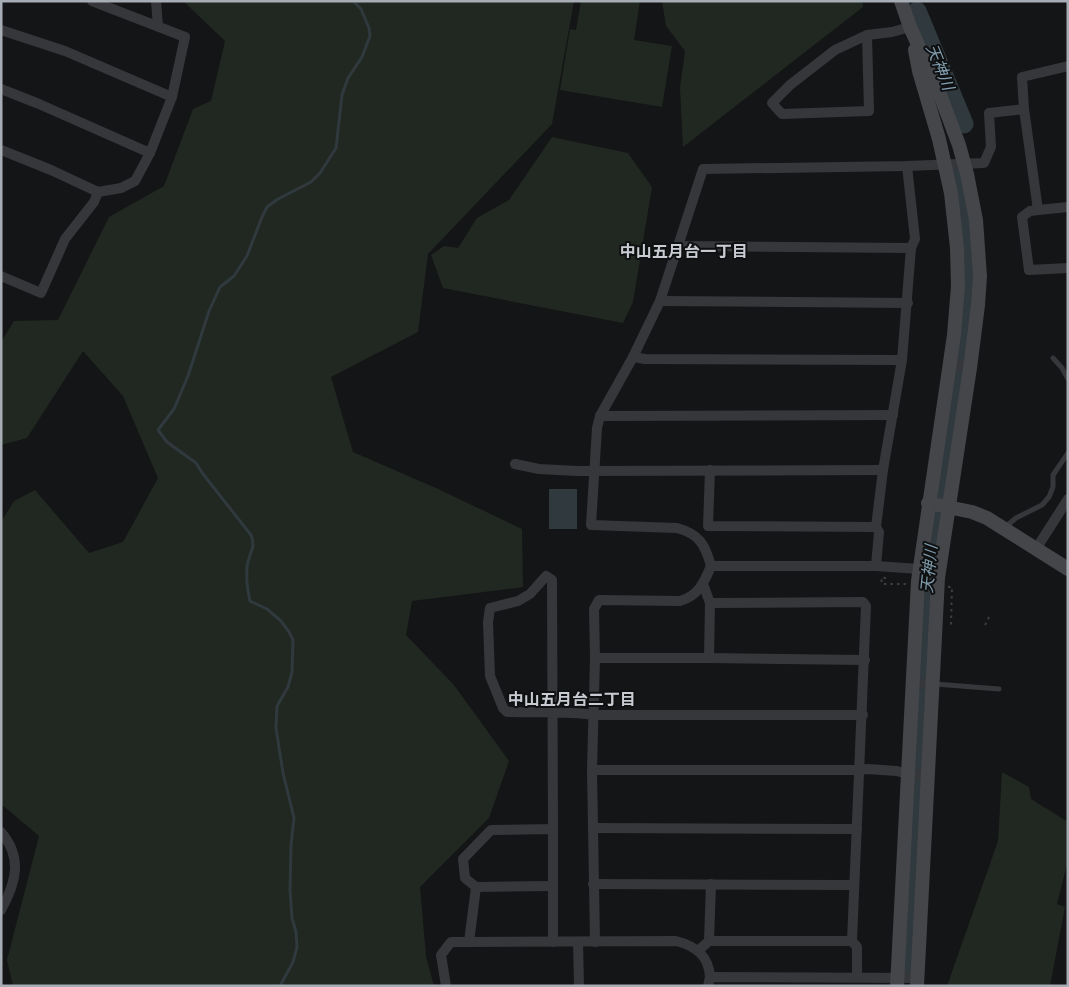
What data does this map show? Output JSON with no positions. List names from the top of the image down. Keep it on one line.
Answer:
{"districts":["中山五月台一丁目","中山五月台二丁目"],"water":["天神川"]}
